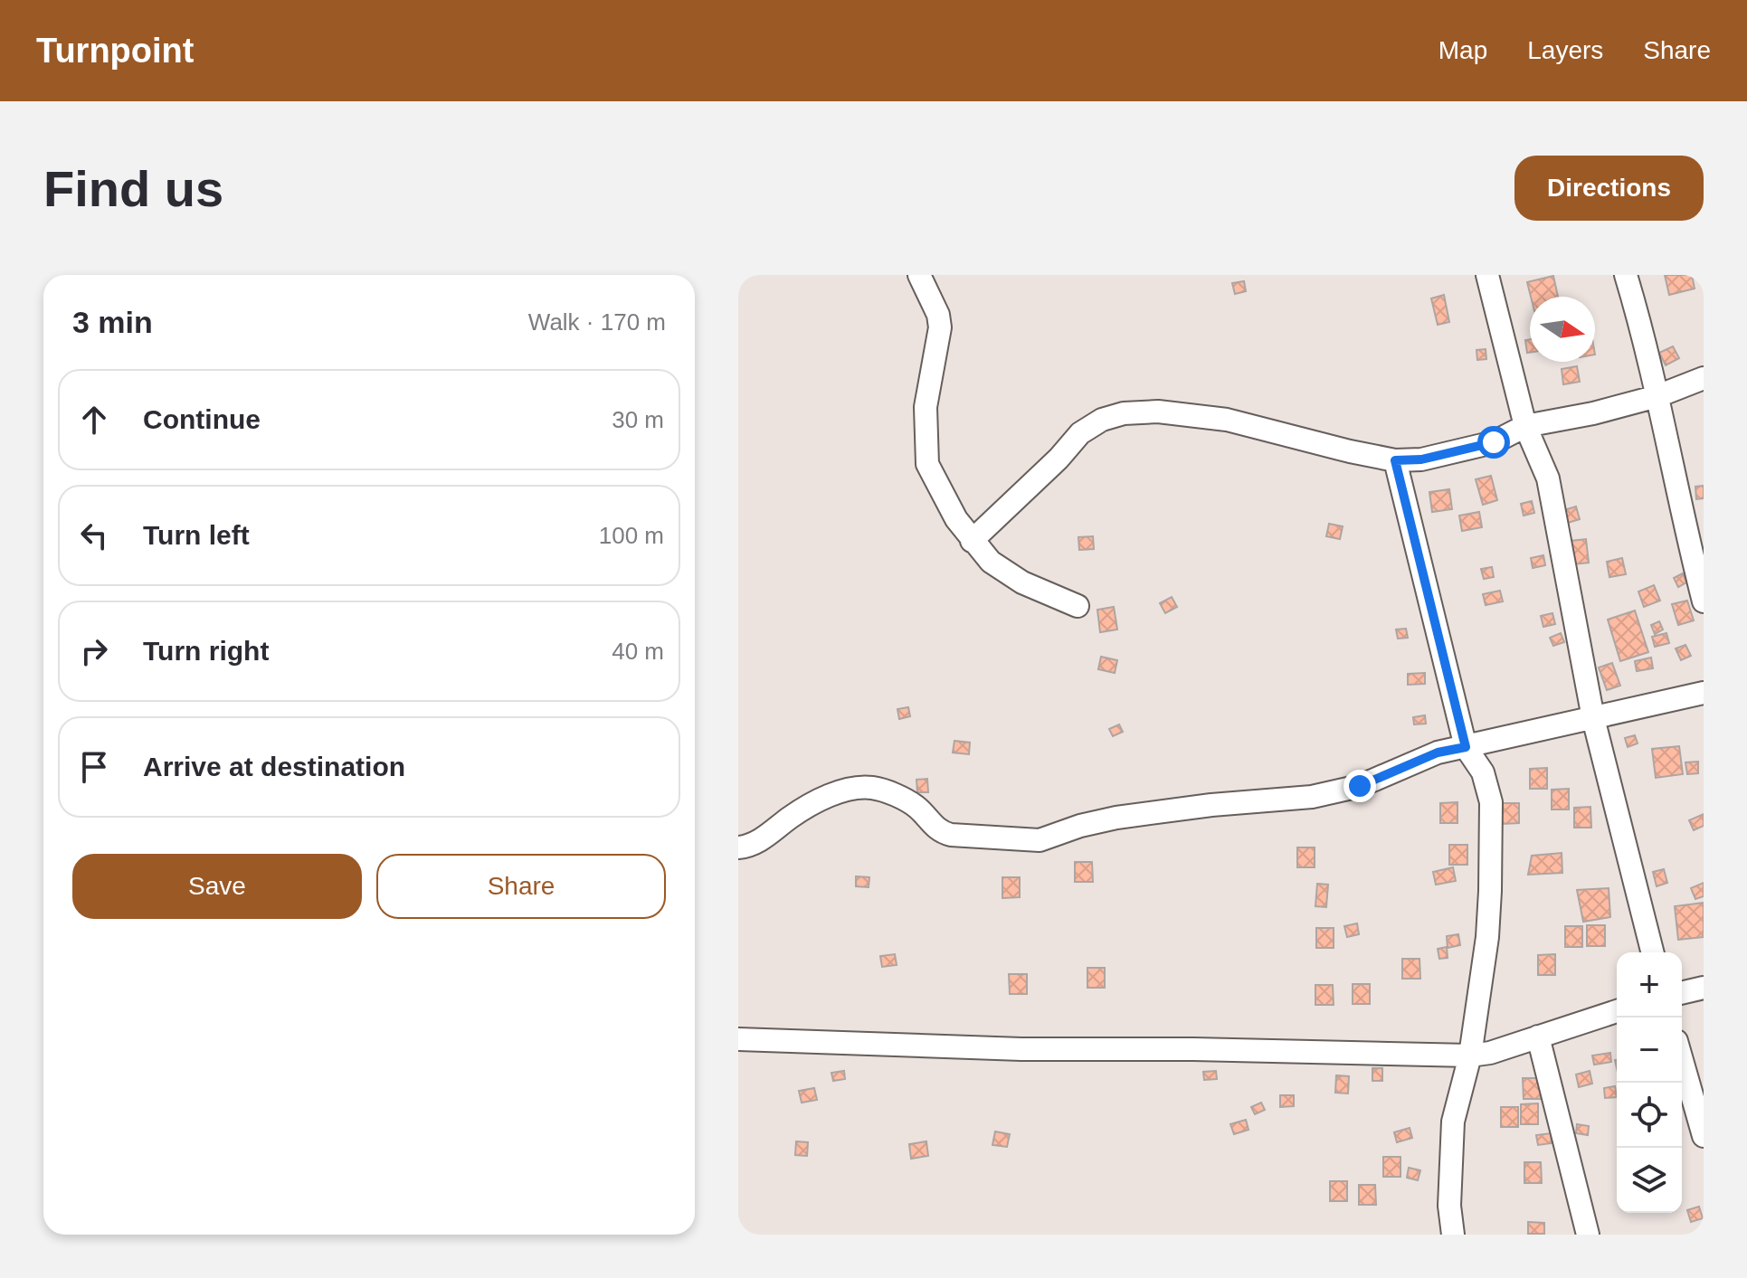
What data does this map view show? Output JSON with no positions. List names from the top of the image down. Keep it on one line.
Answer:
{"north":"right","page":{"header":"Turnpoint","nav":["Map","Layers","Share"],"buttons":["Directions",["Save","Share"]],"title":"Find us","heading":["3 min","Walk · 170 m"],"list":[["Continue","30 m"],["Turn left","100 m"],["Turn right","40 m"],"Arrive at destination"],"map_buttons":["+","−"]}}
